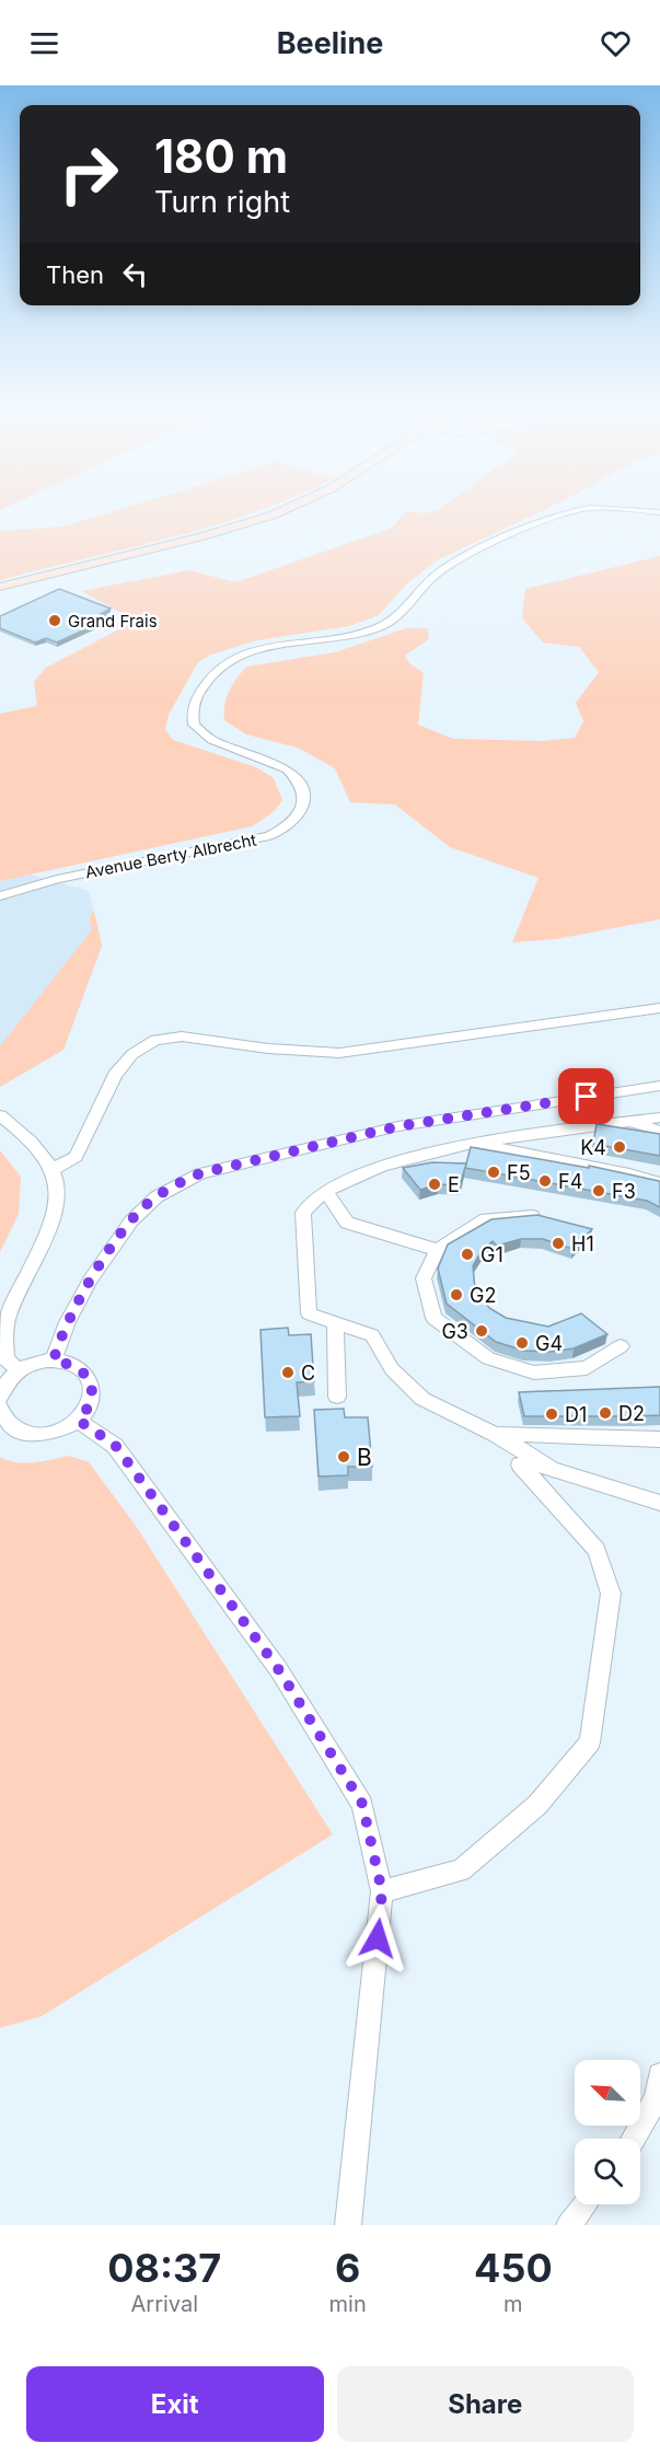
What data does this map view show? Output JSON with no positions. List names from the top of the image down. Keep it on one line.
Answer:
{"streets":{"street":["Avenue Berty Albrecht"]},"places":["Grand Frais","K4","F5","F4","E","F3","H1","G1","G2","G3","G4","C","D2","D1","B"],"north":"top left","page":{"header":"Beeline","turn":["180 m","Turn right"],"then":"Then","eta":["08:37","Arrival","6","min","450","m"],"buttons":["Exit","Share"]}}
